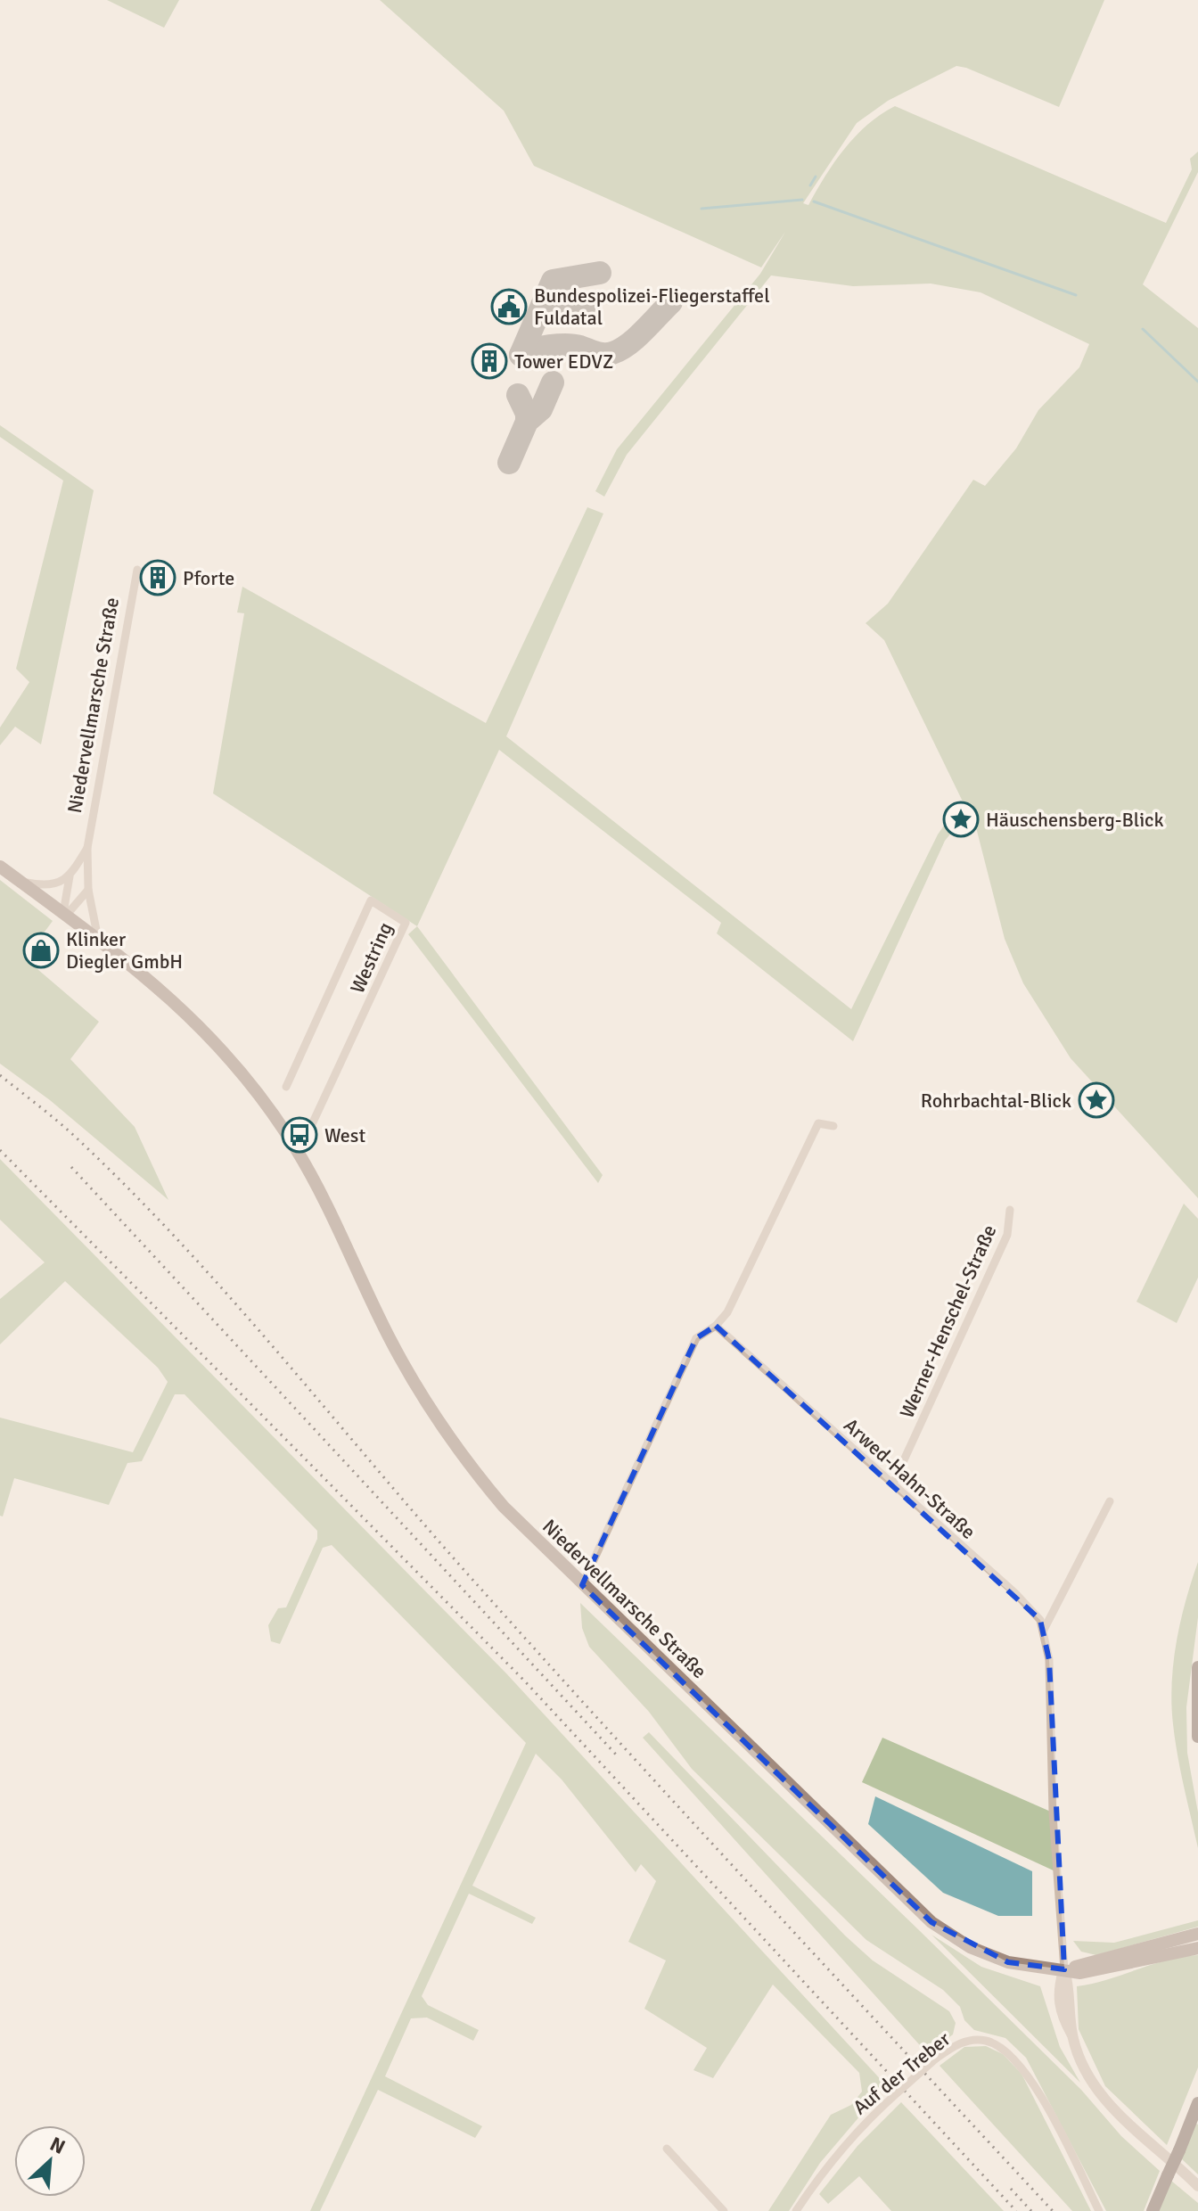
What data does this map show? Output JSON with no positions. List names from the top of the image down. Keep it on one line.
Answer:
{"streets":{"main road":["Niedervellmarsche Straße"],"street":["Westring","Werner-Henschel-Straße","Arwed-Hahn-Straße","Auf der Treber"]},"crossings":[["Niedervellmarsche Straße","Westring"],["Niedervellmarsche Straße","Arwed-Hahn-Straße"],["Werner-Henschel-Straße","Arwed-Hahn-Straße"]],"places":{"public building":["Bundespolizei-Fliegerstaffel Fuldatal"],"building":["Tower EDVZ","Pforte"],"place":["Häuschensberg-Blick","Rohrbachtal-Blick"],"shop":["Klinker Diegler GmbH"],"bus stop":["West"]},"north":"top right"}
